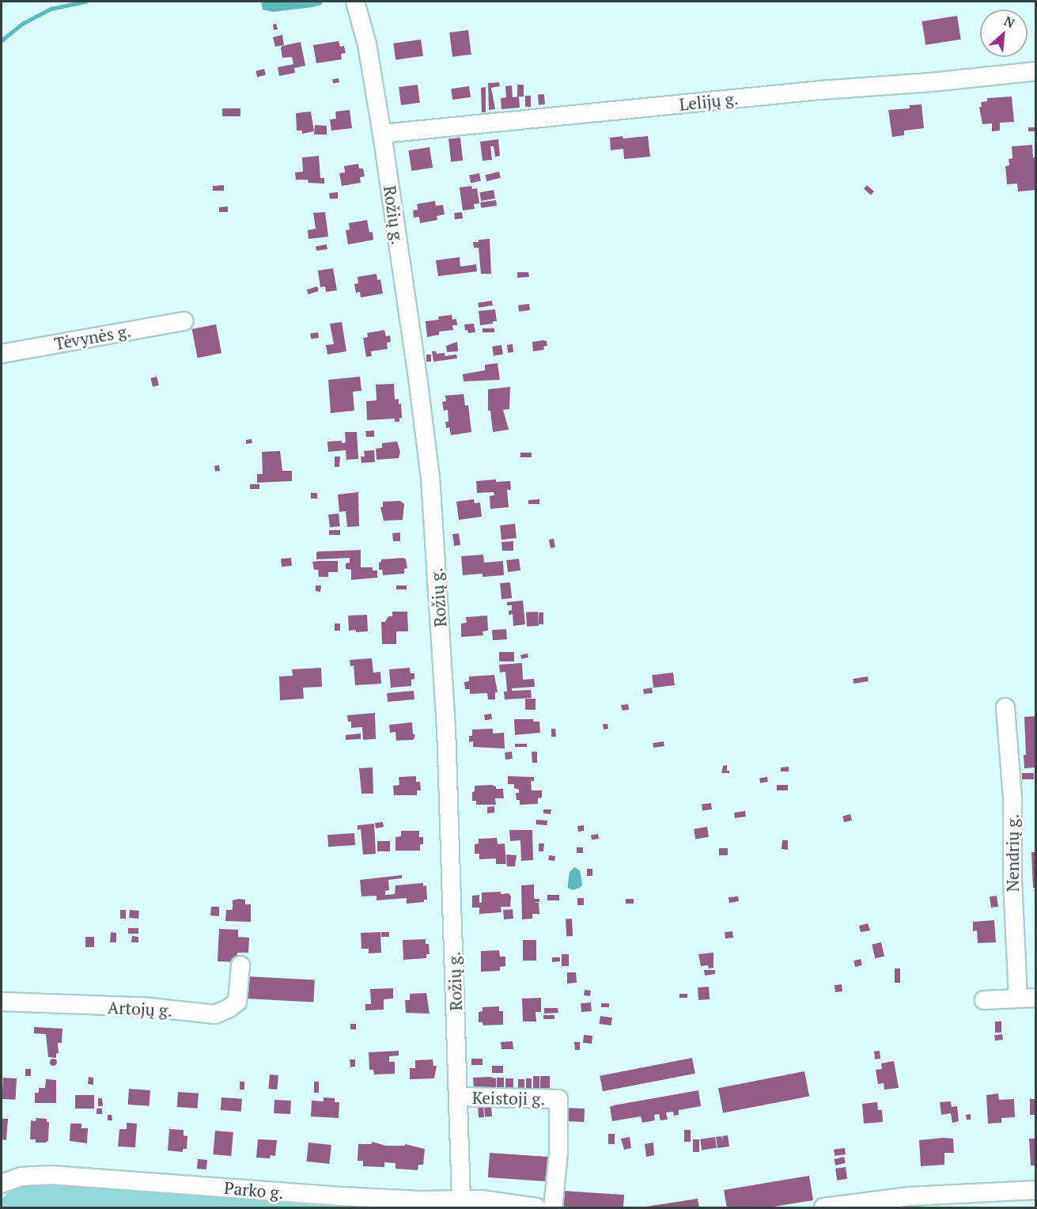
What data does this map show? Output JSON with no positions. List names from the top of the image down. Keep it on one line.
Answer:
{"streets":{"street":["Lelijų g.","Rožių g.","Tėvynės g.","Nendrių g.","Artojų g.","Keistoji g.","Parko g."]},"crossings":[["Lelijų g.","Rožių g."],["Rožių g.","Keistoji g."],["Rožių g.","Parko g."]],"north":"top right"}
